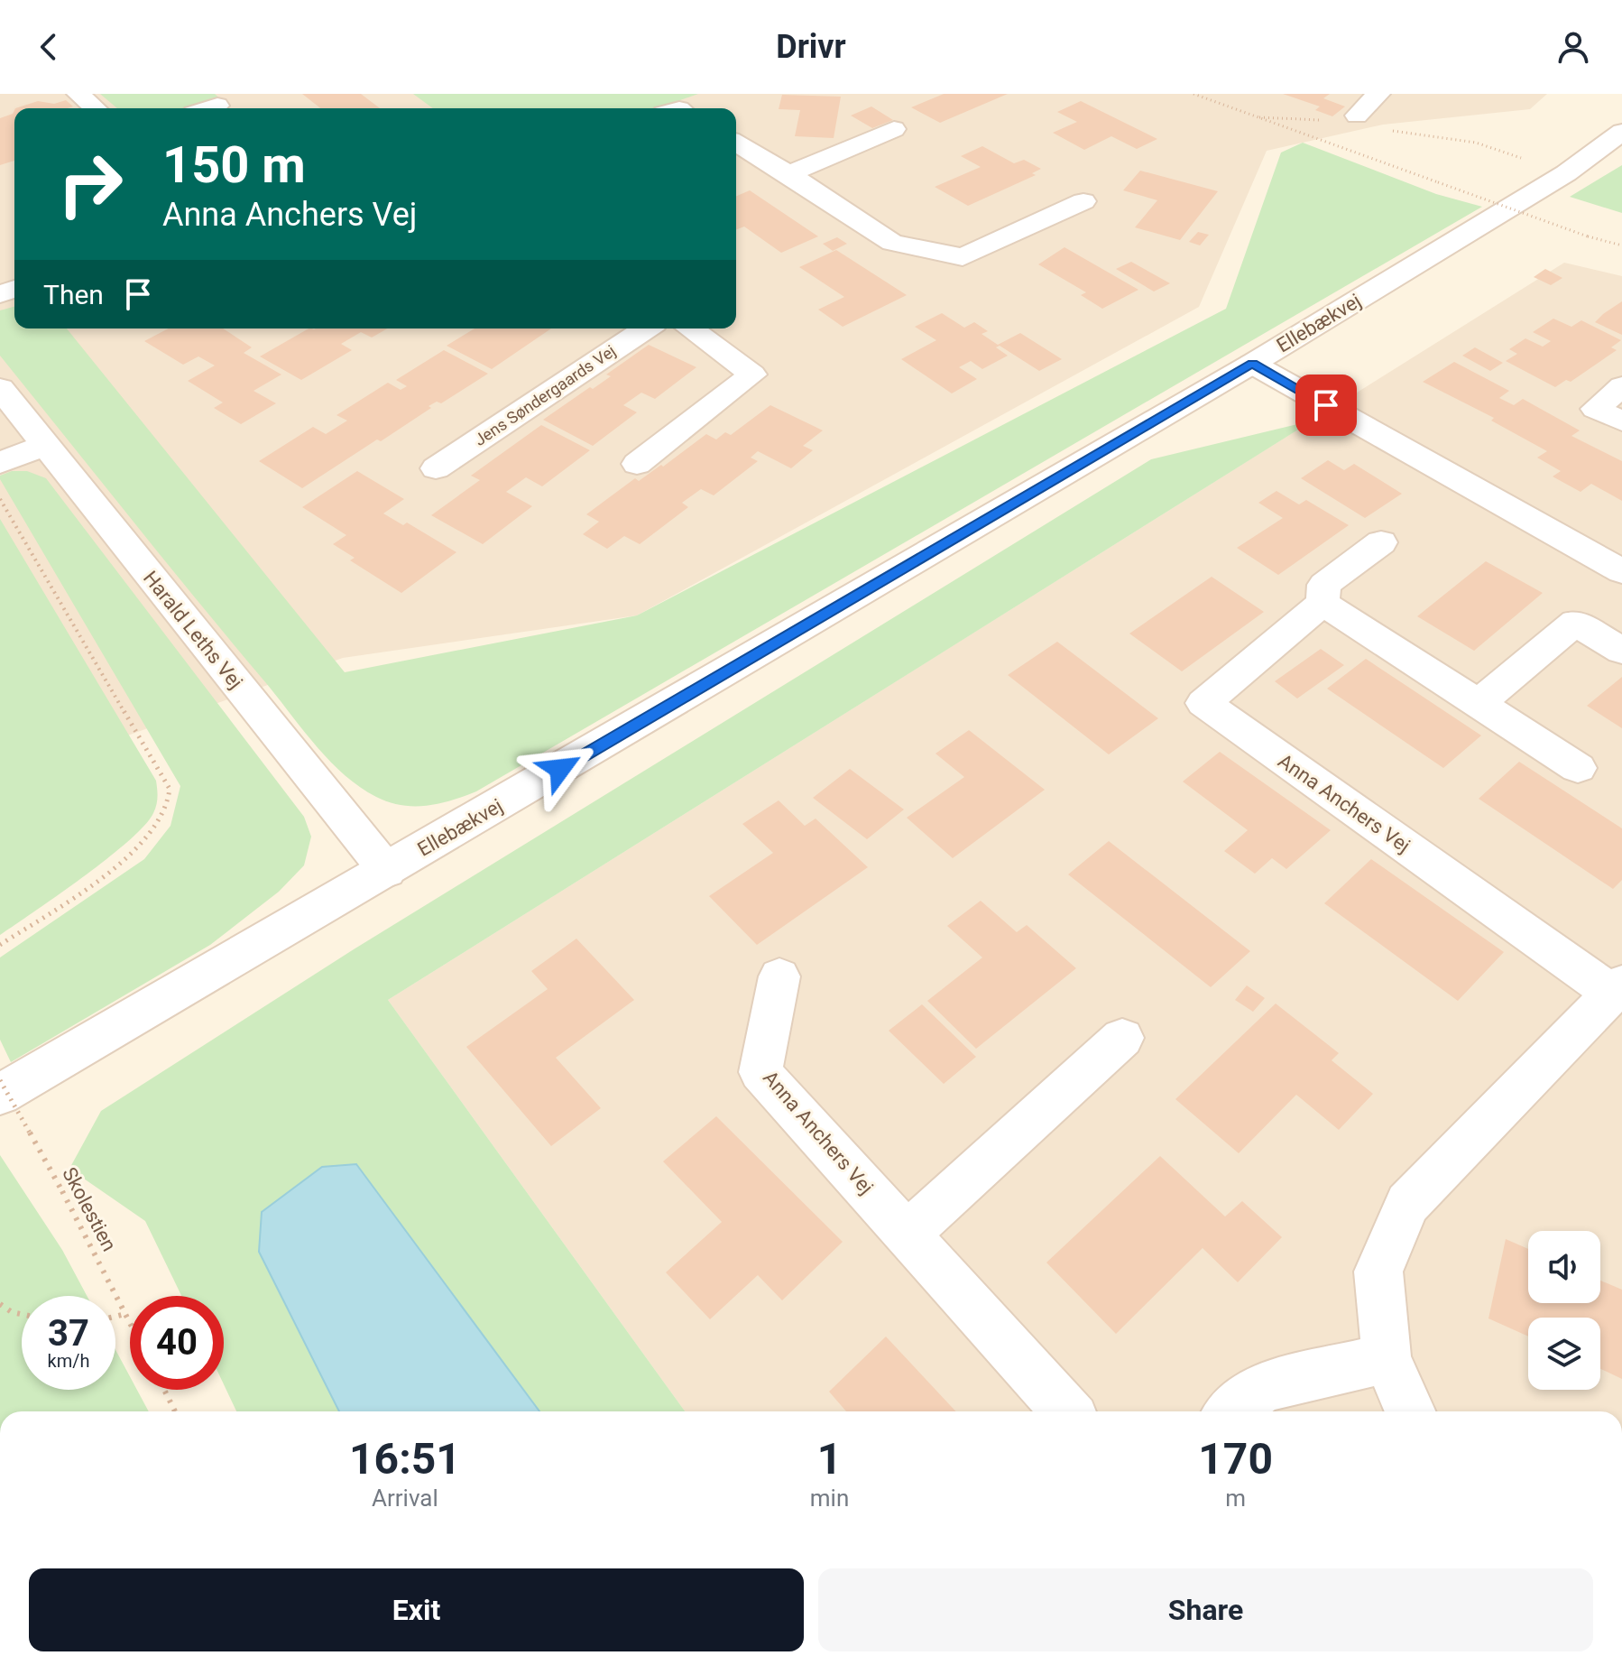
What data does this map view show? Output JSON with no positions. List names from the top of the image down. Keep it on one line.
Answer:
{"streets":{"street":["Ellebækvej","Jens Søndergaards Vej","Harald Leths Vej","Anna Anchers Vej"],"path":["Skolestien"]},"crossings":[["Ellebækvej","Harald Leths Vej"]],"page":{"header":"Drivr","turn":["150 m","Anna Anchers Vej"],"then":"Then","speed":"37 km/h","limit":"40","eta":["16:51","Arrival","1","min","170","m"],"buttons":["Exit","Share"]}}
